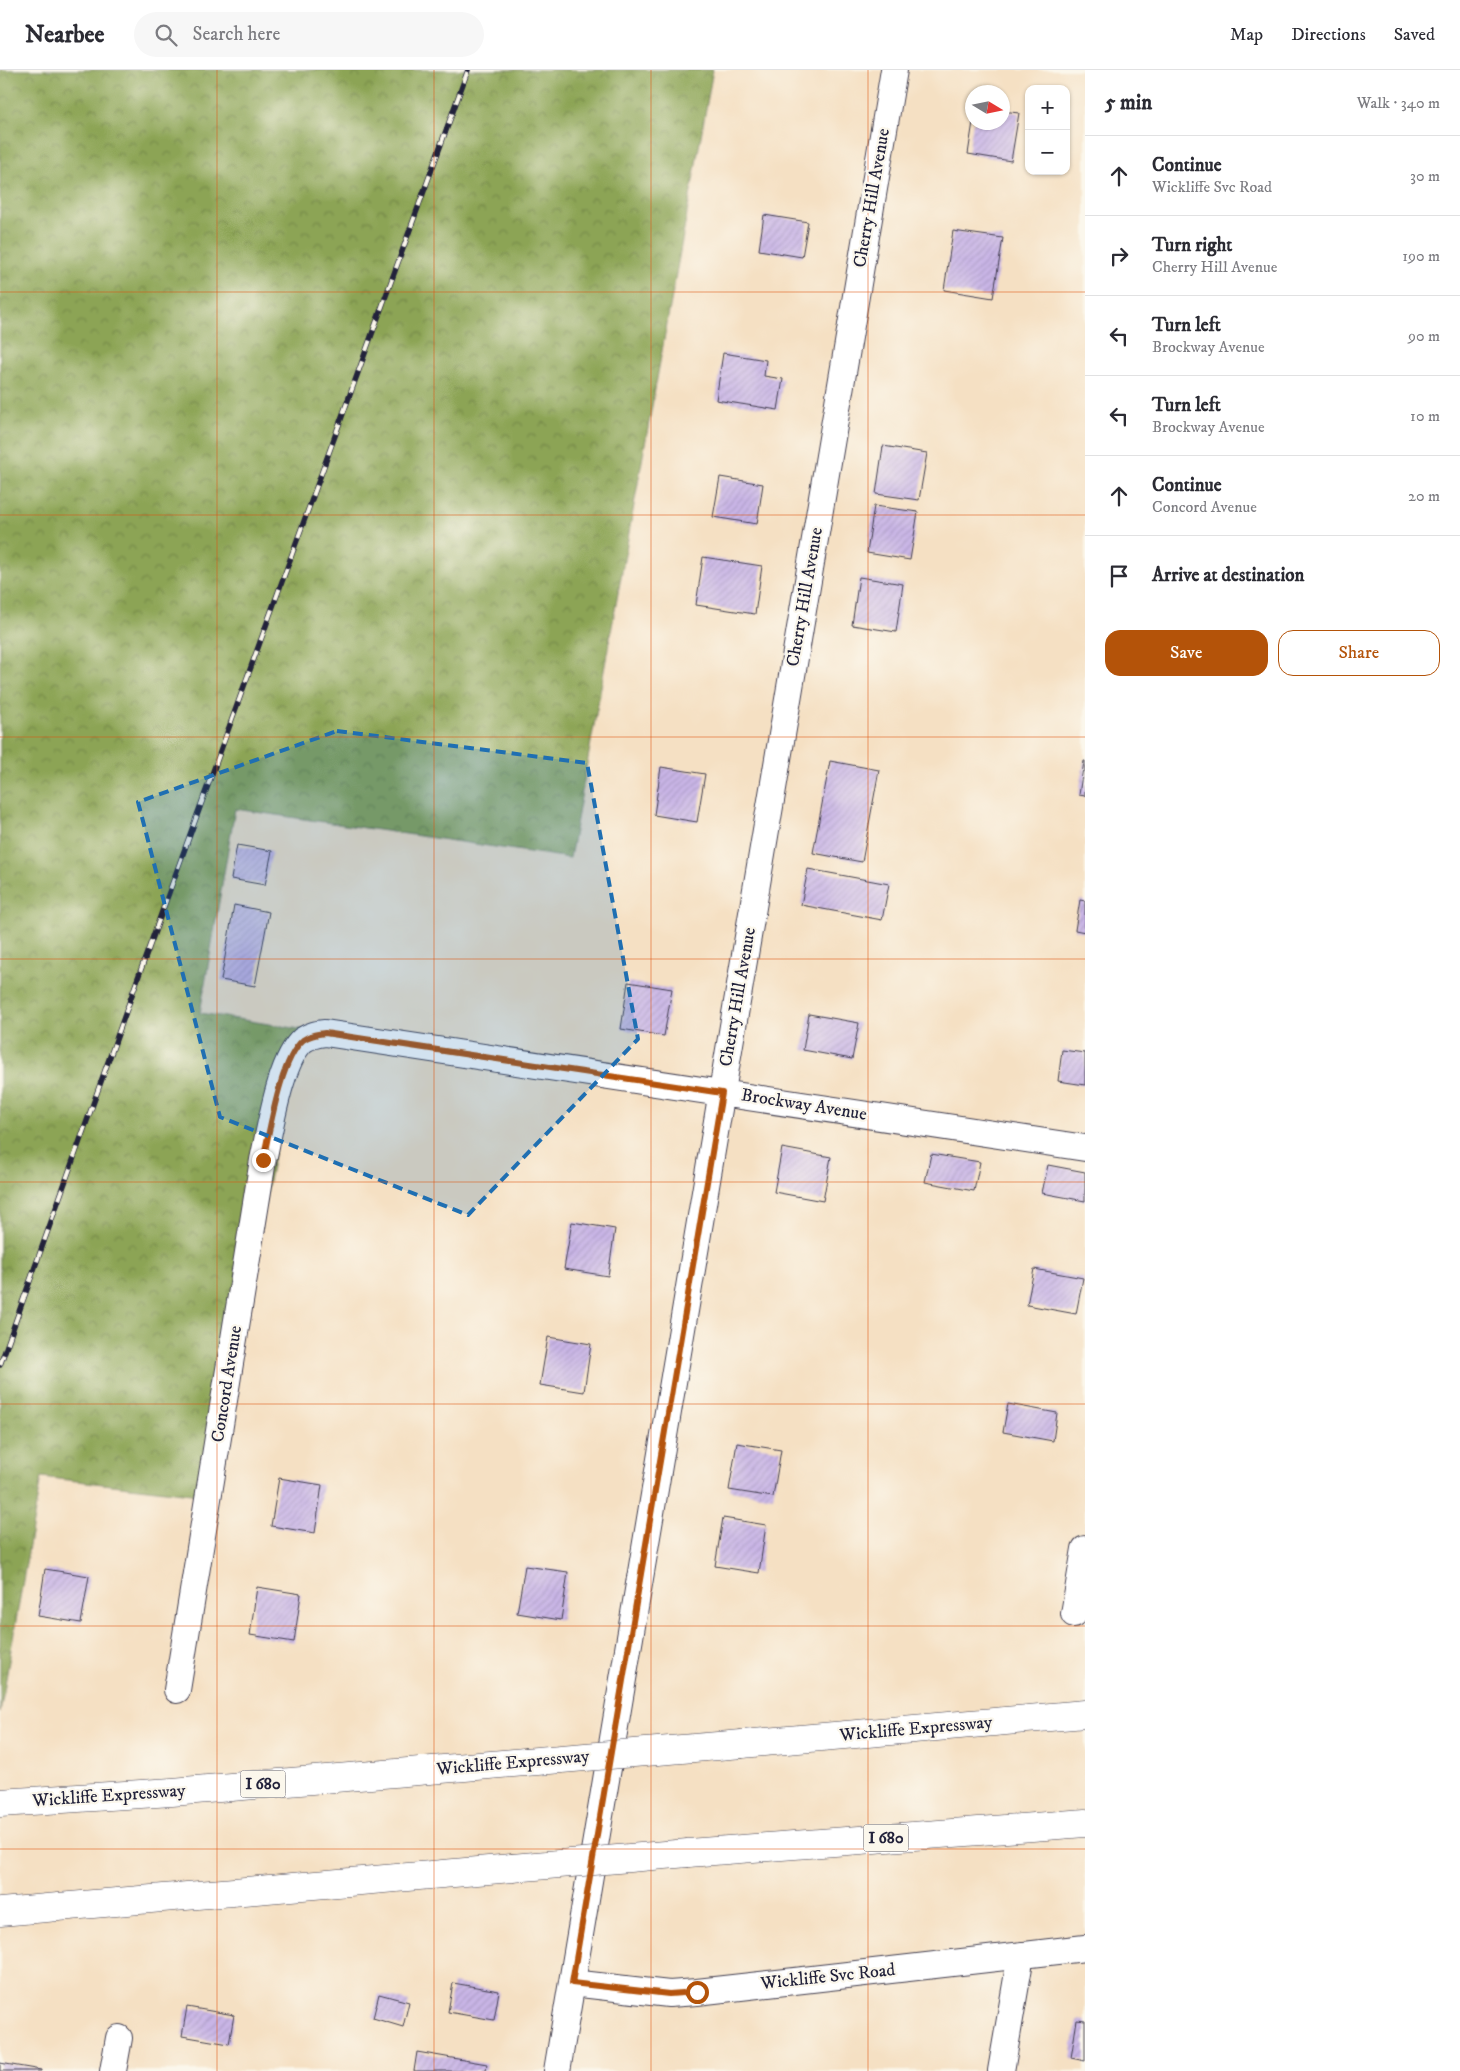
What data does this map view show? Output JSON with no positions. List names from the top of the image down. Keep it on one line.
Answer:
{"streets":{"highway":["Wickliffe Expressway","I 680"],"street":["Cherry Hill Avenue","Brockway Avenue","Concord Avenue","Wickliffe Svc Road"]},"crossings":[["Cherry Hill Avenue","Brockway Avenue"],["Cherry Hill Avenue","Wickliffe Svc Road"],["Brockway Avenue","Concord Avenue"]],"north":"right","page":{"header":"Nearbee","search":"Search here","nav":["Map","Directions","Saved"],"heading":["5 min","Walk · 340 m"],"map_buttons":["+","−"],"list":[["Continue","Wickliffe Svc Road","30 m"],["Turn right","Cherry Hill Avenue","190 m"],["Turn left","Brockway Avenue","90 m"],["Turn left","Brockway Avenue","10 m"],["Continue","Concord Avenue","20 m"],"Arrive at destination"],"buttons":["Save","Share"]}}
